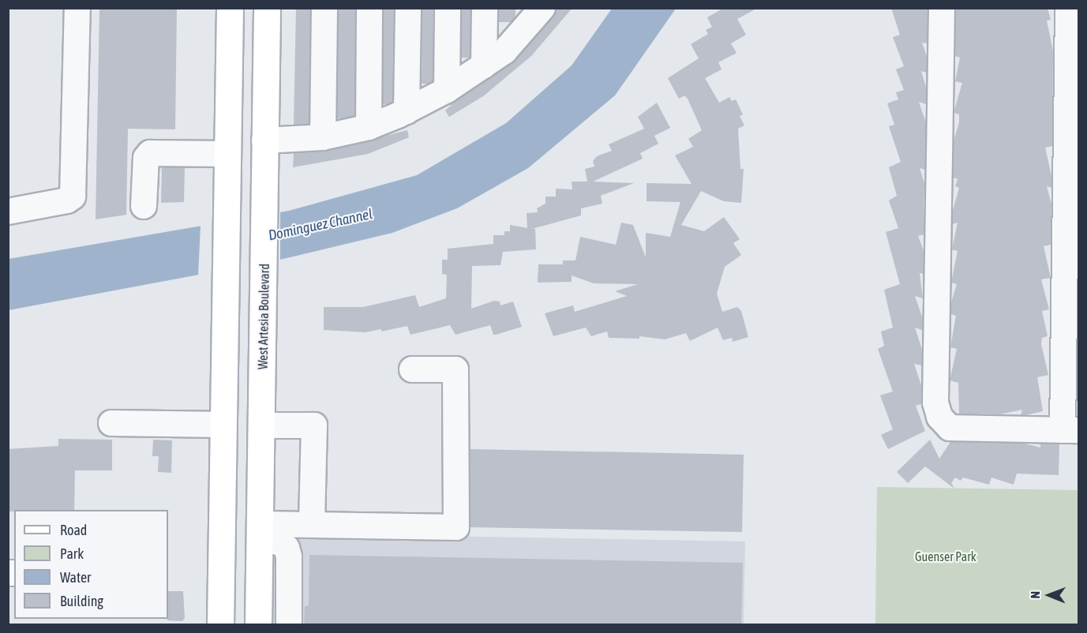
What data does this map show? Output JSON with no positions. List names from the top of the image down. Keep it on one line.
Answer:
{"streets":{"main road":["West Artesia Boulevard"]},"water":["Dominguez Channel"],"parks":["Guenser Park"],"legend":["Road","Park","Water","Building"],"north":"left"}
